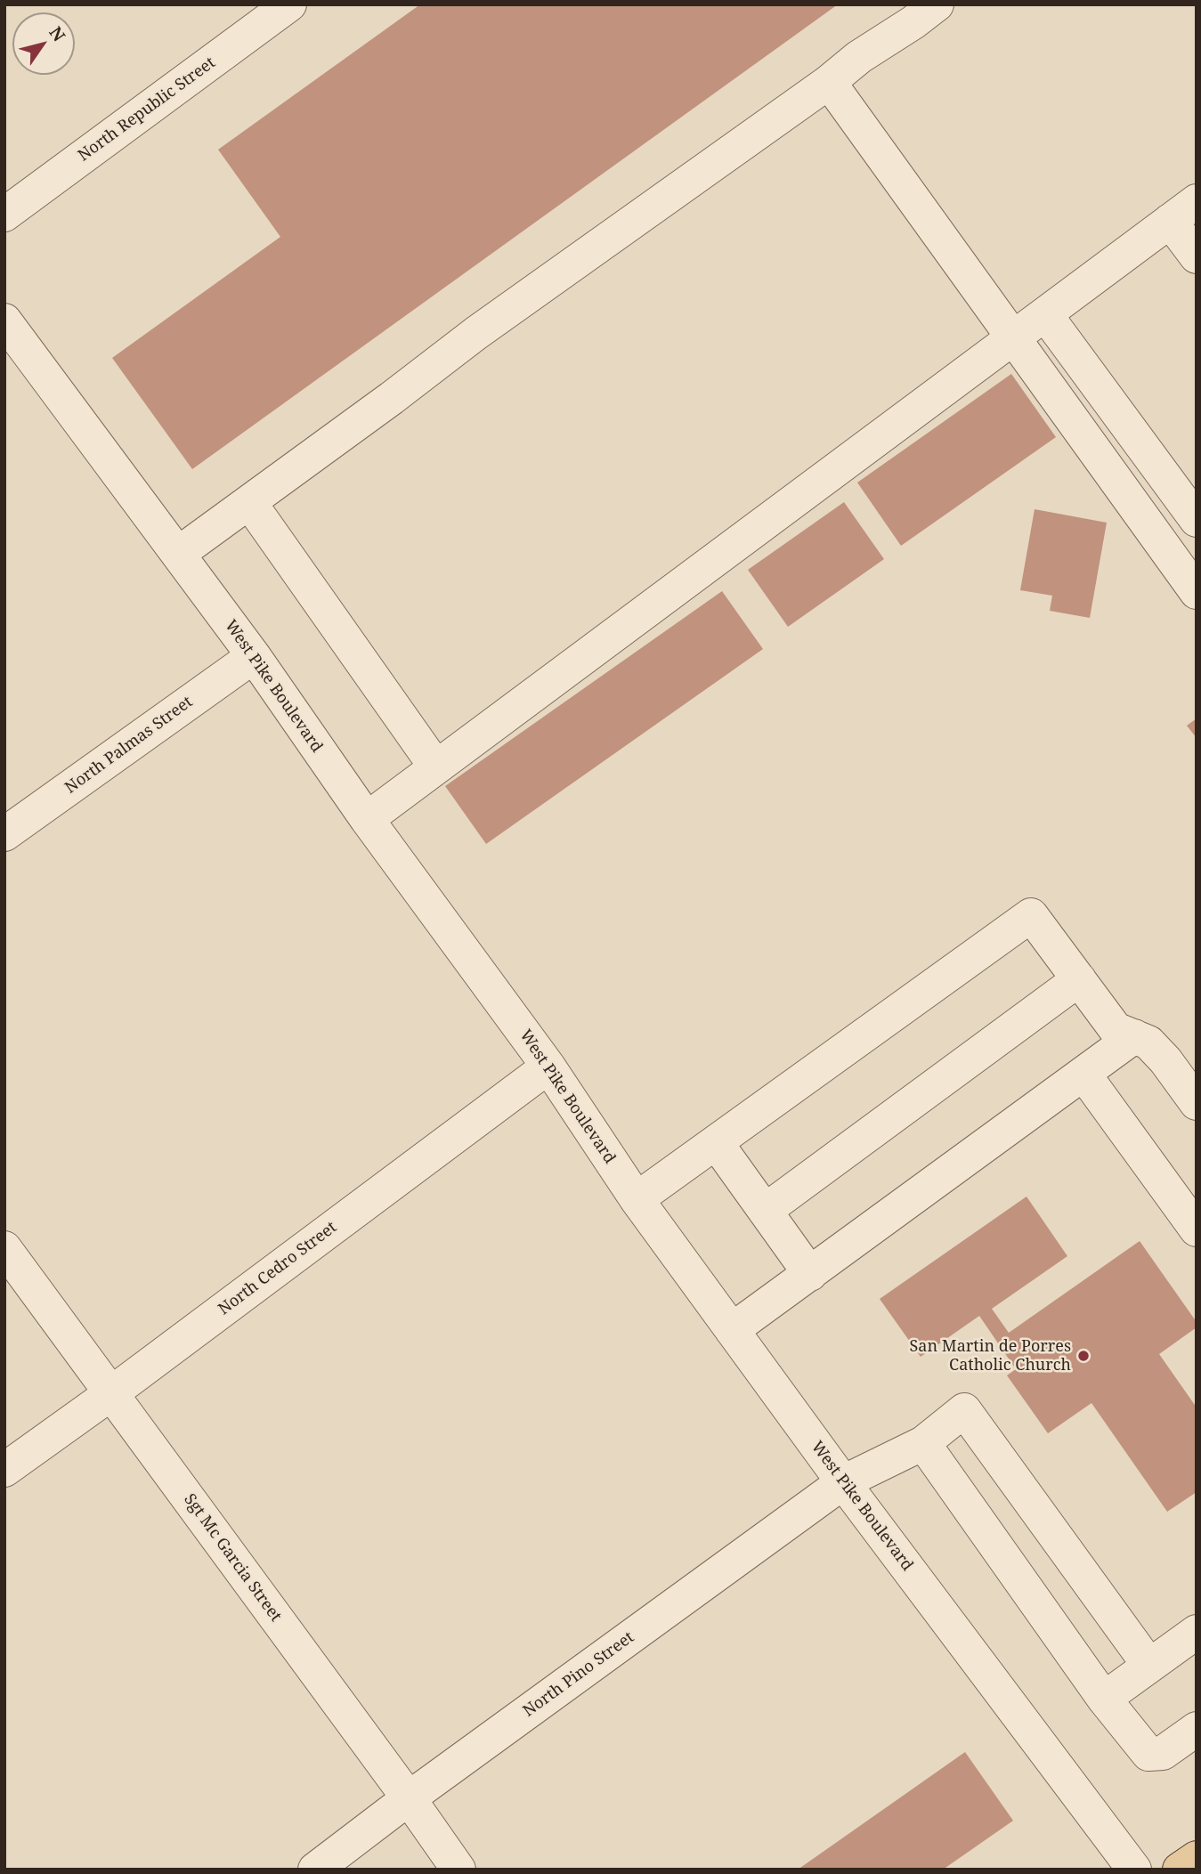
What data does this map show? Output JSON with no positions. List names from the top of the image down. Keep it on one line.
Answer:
{"streets":{"street":["North Republic Street","West Pike Boulevard","North Palmas Street","North Cedro Street","Sgt Mc Garcia Street","North Pino Street"]},"crossings":[["West Pike Boulevard","North Palmas Street"],["West Pike Boulevard","North Cedro Street"],["West Pike Boulevard","North Pino Street"],["North Cedro Street","Sgt Mc Garcia Street"],["Sgt Mc Garcia Street","North Pino Street"]],"places":["San Martin de Porres Catholic Church"],"north":"top right"}
